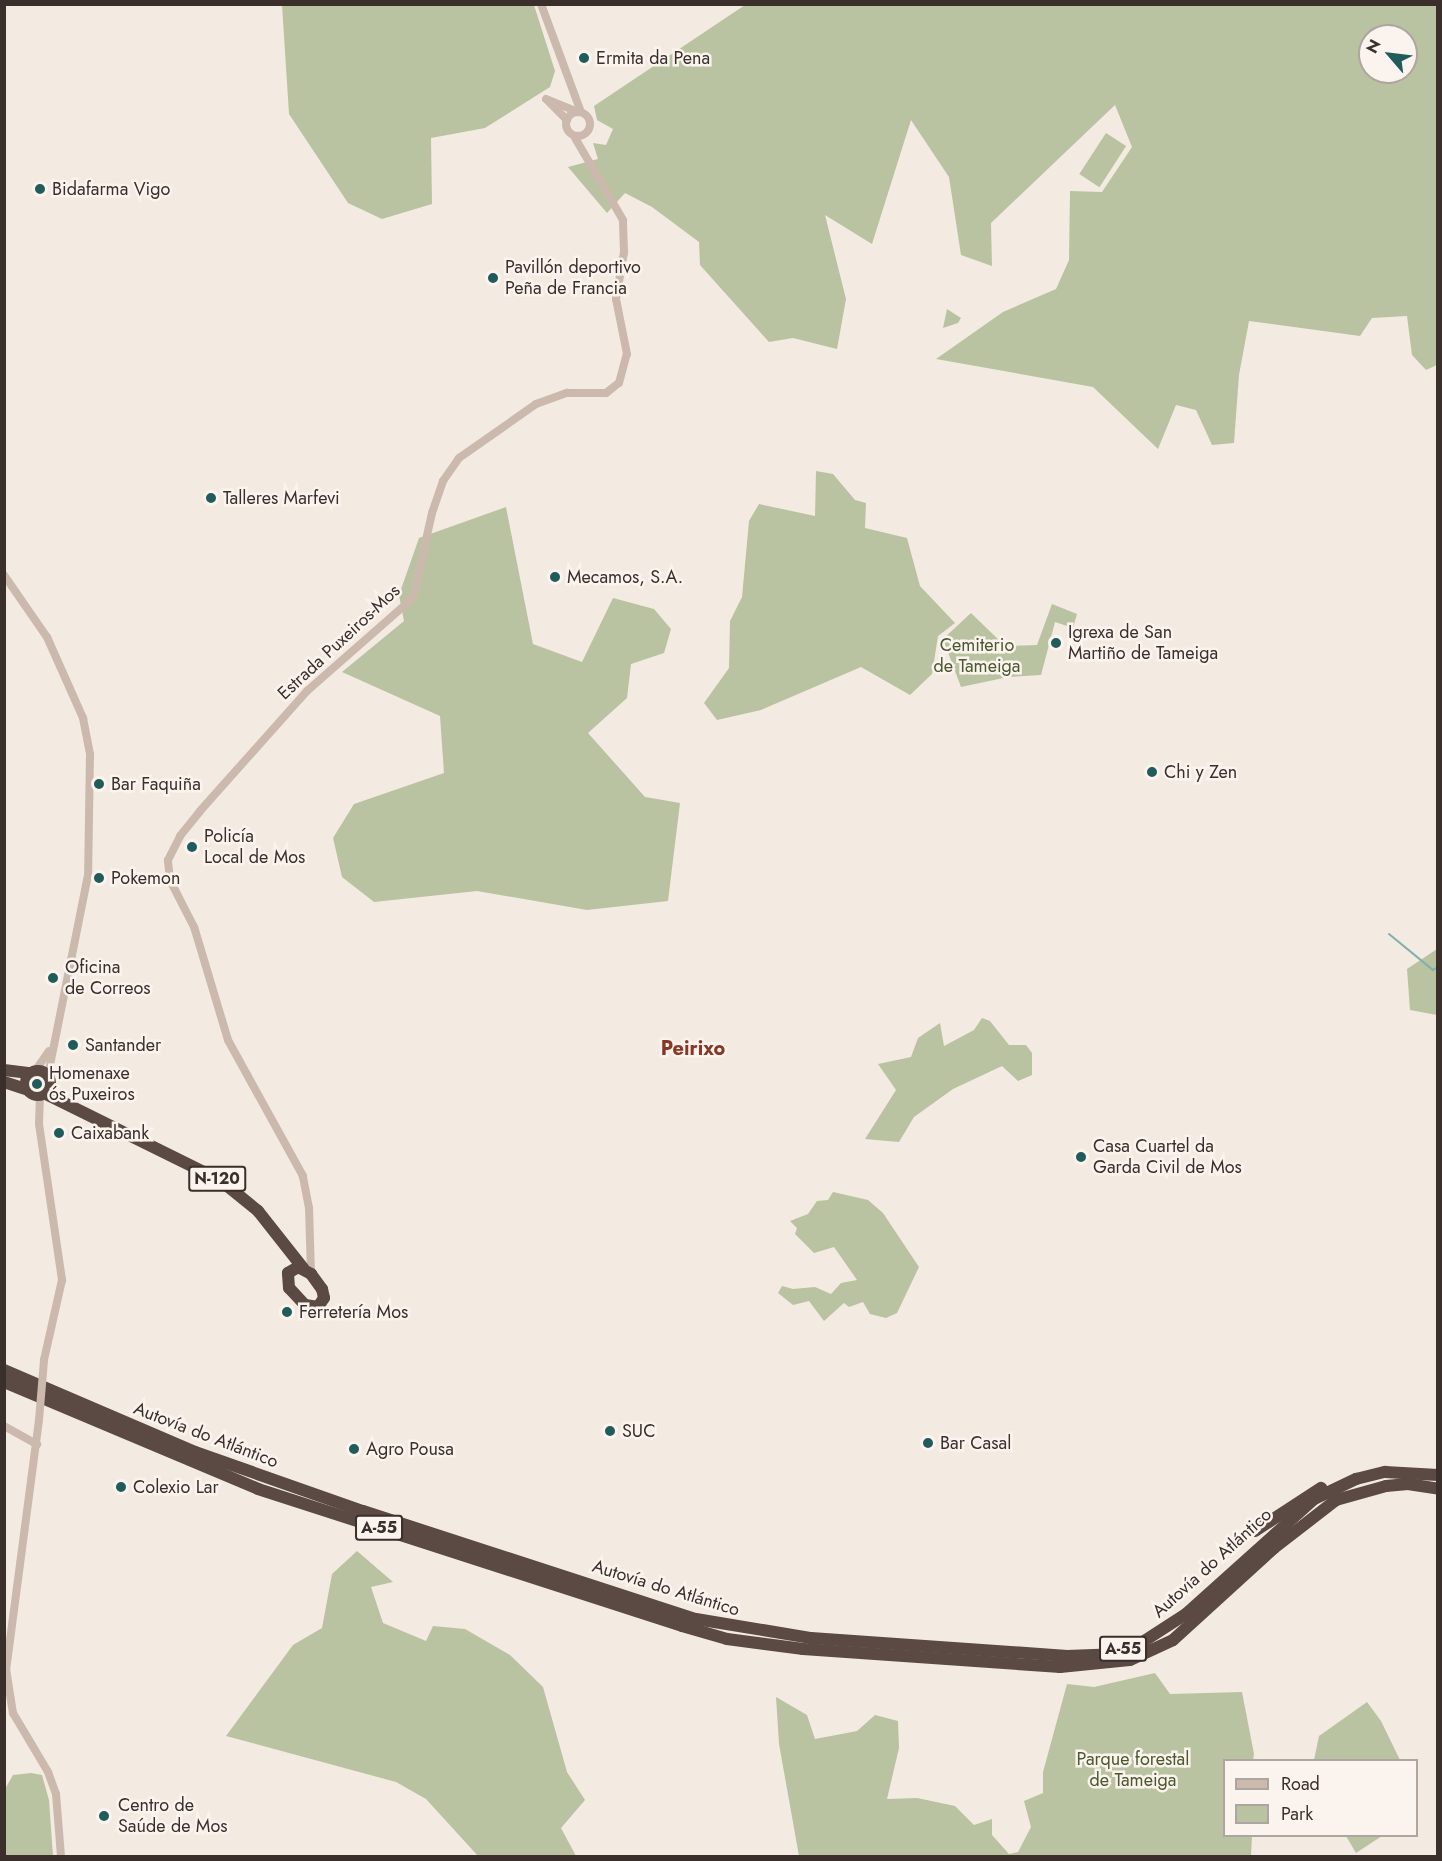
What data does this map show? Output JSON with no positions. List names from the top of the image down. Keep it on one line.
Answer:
{"streets":{"highway":["N-120","Autovía do Atlántico","A-55"],"street":["Estrada Puxeiros-Mos"]},"districts":["Peirixo"],"parks":["Cemiterio de Tameiga","Parque forestal de Tameiga"],"places":["Ermita da Pena","Bidafarma Vigo","Pavillón deportivo Peña de Francia","Talleres Marfevi","Mecamos, S.A.","Igrexa de San Martiño de Tameiga","Chi y Zen","Bar Faquiña","Policía Local de Mos","Pokemon","Oficina de Correos","Santander","Homenaxe ós Puxeiros","Caixabank","Casa Cuartel da Garda Civil de Mos","Ferretería Mos","SUC","Bar Casal","Agro Pousa","Colexio Lar","Centro de Saúde de Mos"],"legend":["Road","Park"],"north":"top left"}
